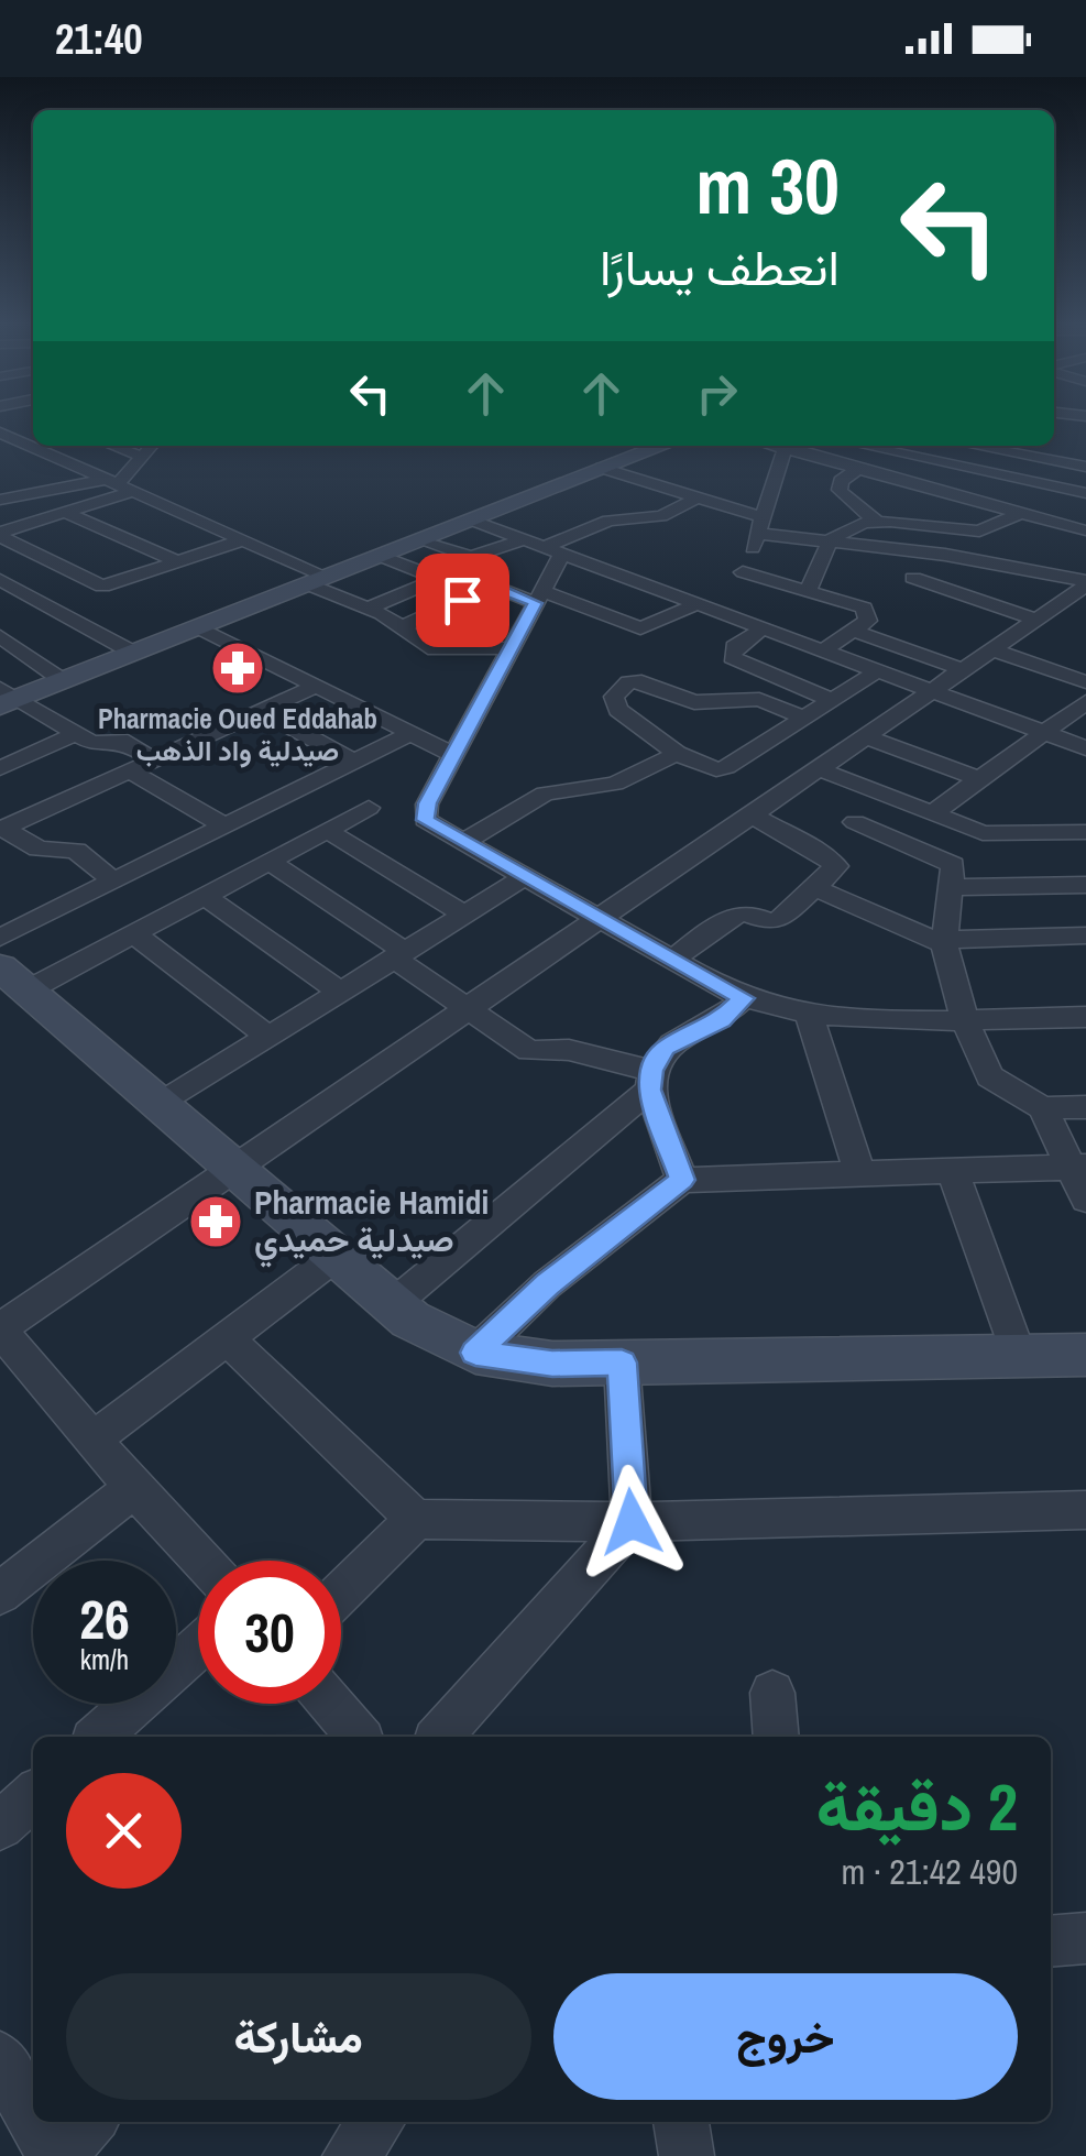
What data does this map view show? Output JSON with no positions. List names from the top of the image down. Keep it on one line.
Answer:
{"places":{"pharmacy":["Pharmacie Oued Eddahab صيدلية واد الذهب","Pharmacie Hamidi صيدلية حميدي"]},"page":{"status":"21:40","turn":["30 m","انعطف يسارًا"],"speed":"26 km/h","limit":"30","heading":["2 دقيقة","490 m · 21:42"],"buttons":["خروج","مشاركة"]}}
